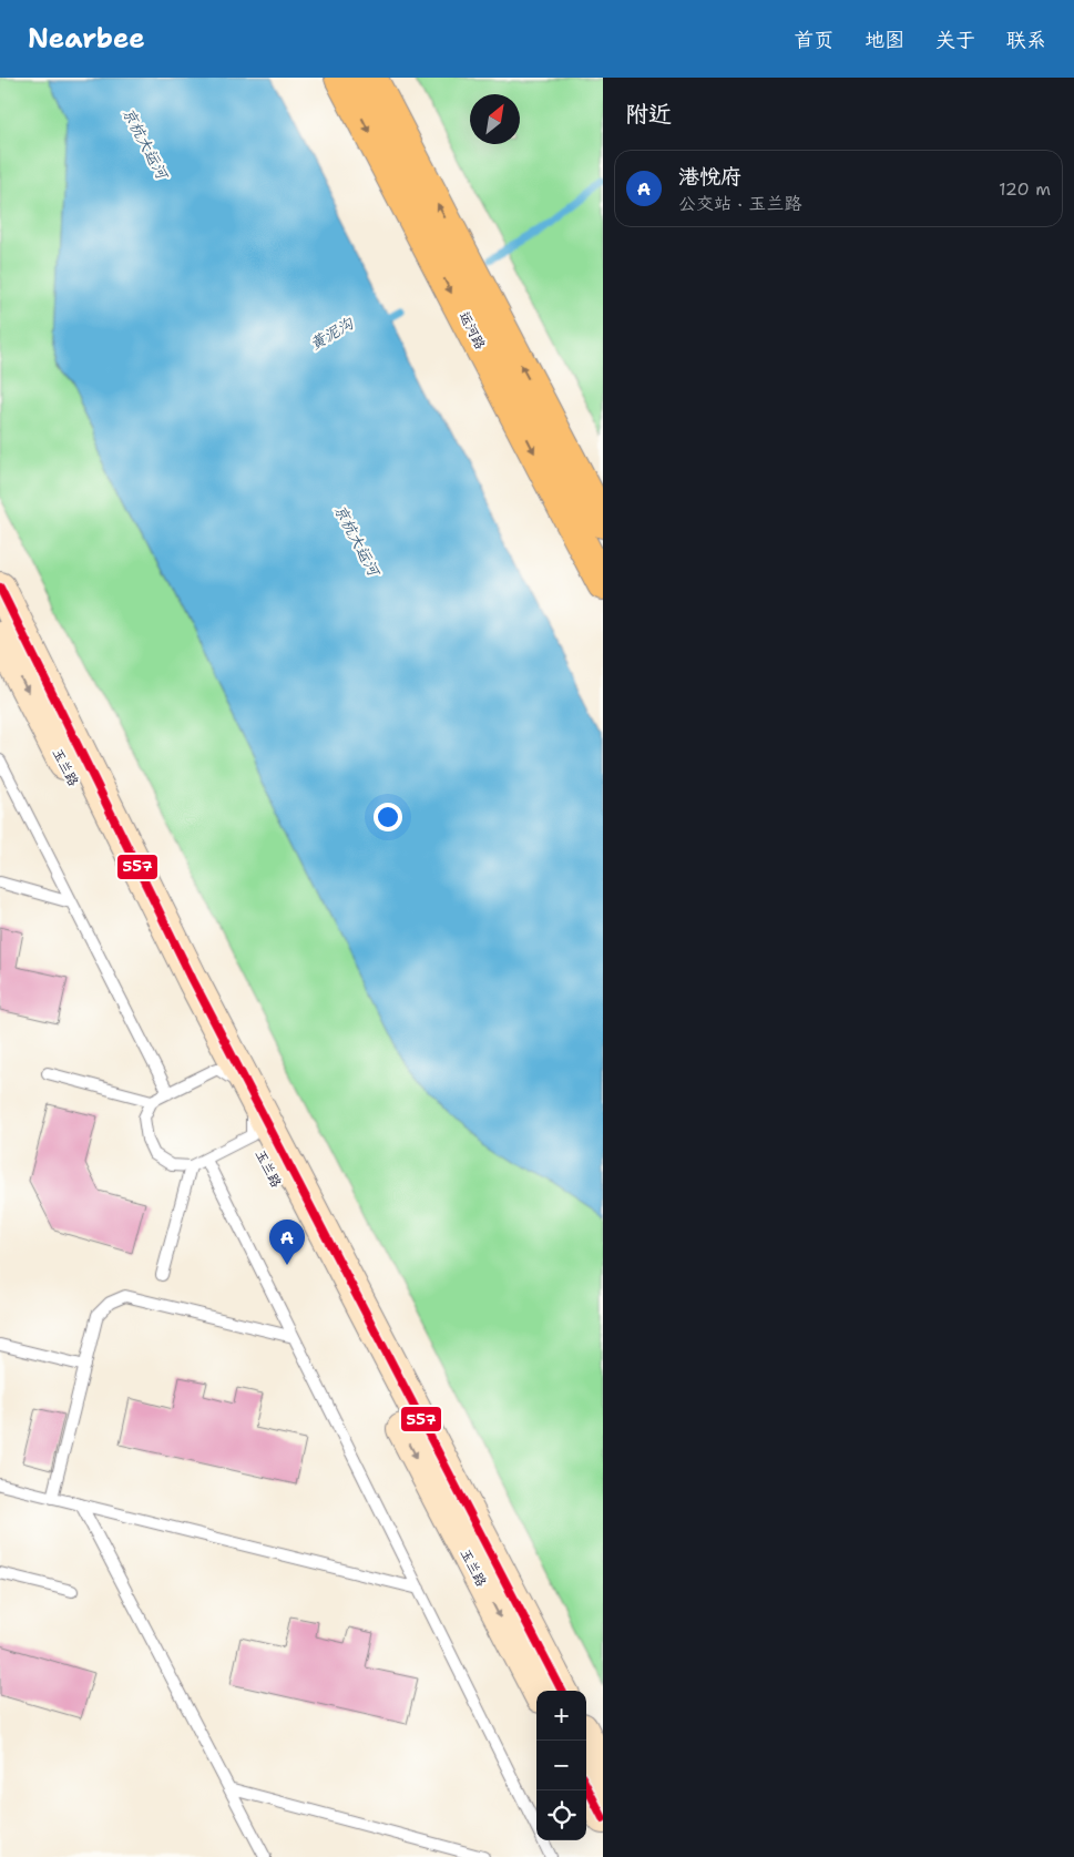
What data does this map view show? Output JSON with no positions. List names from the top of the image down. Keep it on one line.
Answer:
{"streets":{"main road":["运河路"],"street":["玉兰路"]},"water":["京杭大运河","黄泥沟"],"lines":["transit line 557"],"north":"top right","page":{"header":"Nearbee","nav":["首页","地图","关于","联系"],"heading":"附近","list":[{"mark":"A","name":"港悦府","note":"公交站 · 玉兰路","value":"120 m"}],"pins":"A","map_buttons":["+","−"]}}
